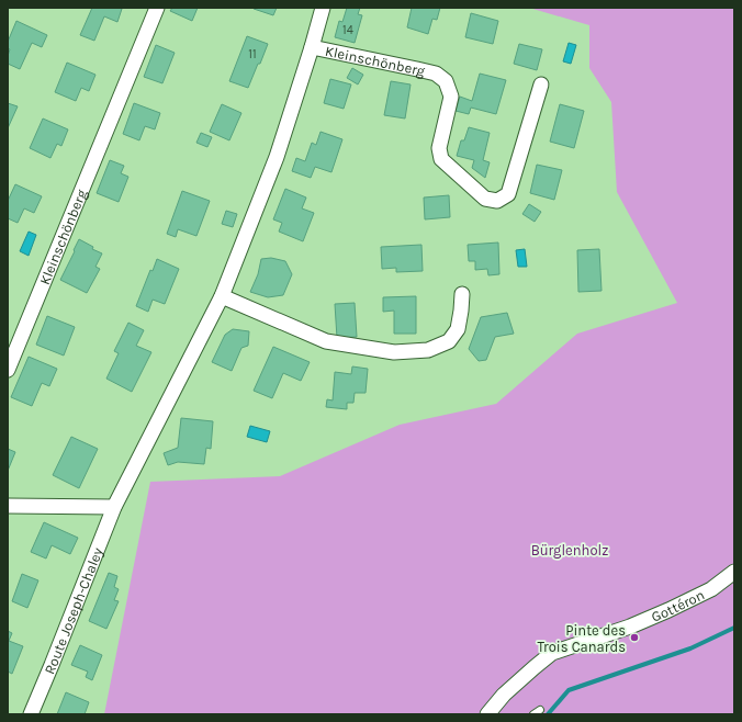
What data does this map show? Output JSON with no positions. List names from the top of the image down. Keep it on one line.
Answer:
{"streets":{"street":["Kleinschönberg","Gottéron","Route Joseph-Chaley"]},"crossings":[["Kleinschönberg","Route Joseph-Chaley"]],"parks":["Bürglenholz"],"places":["Pinte des Trois Canards"],"house_numbers":["14","11"]}
